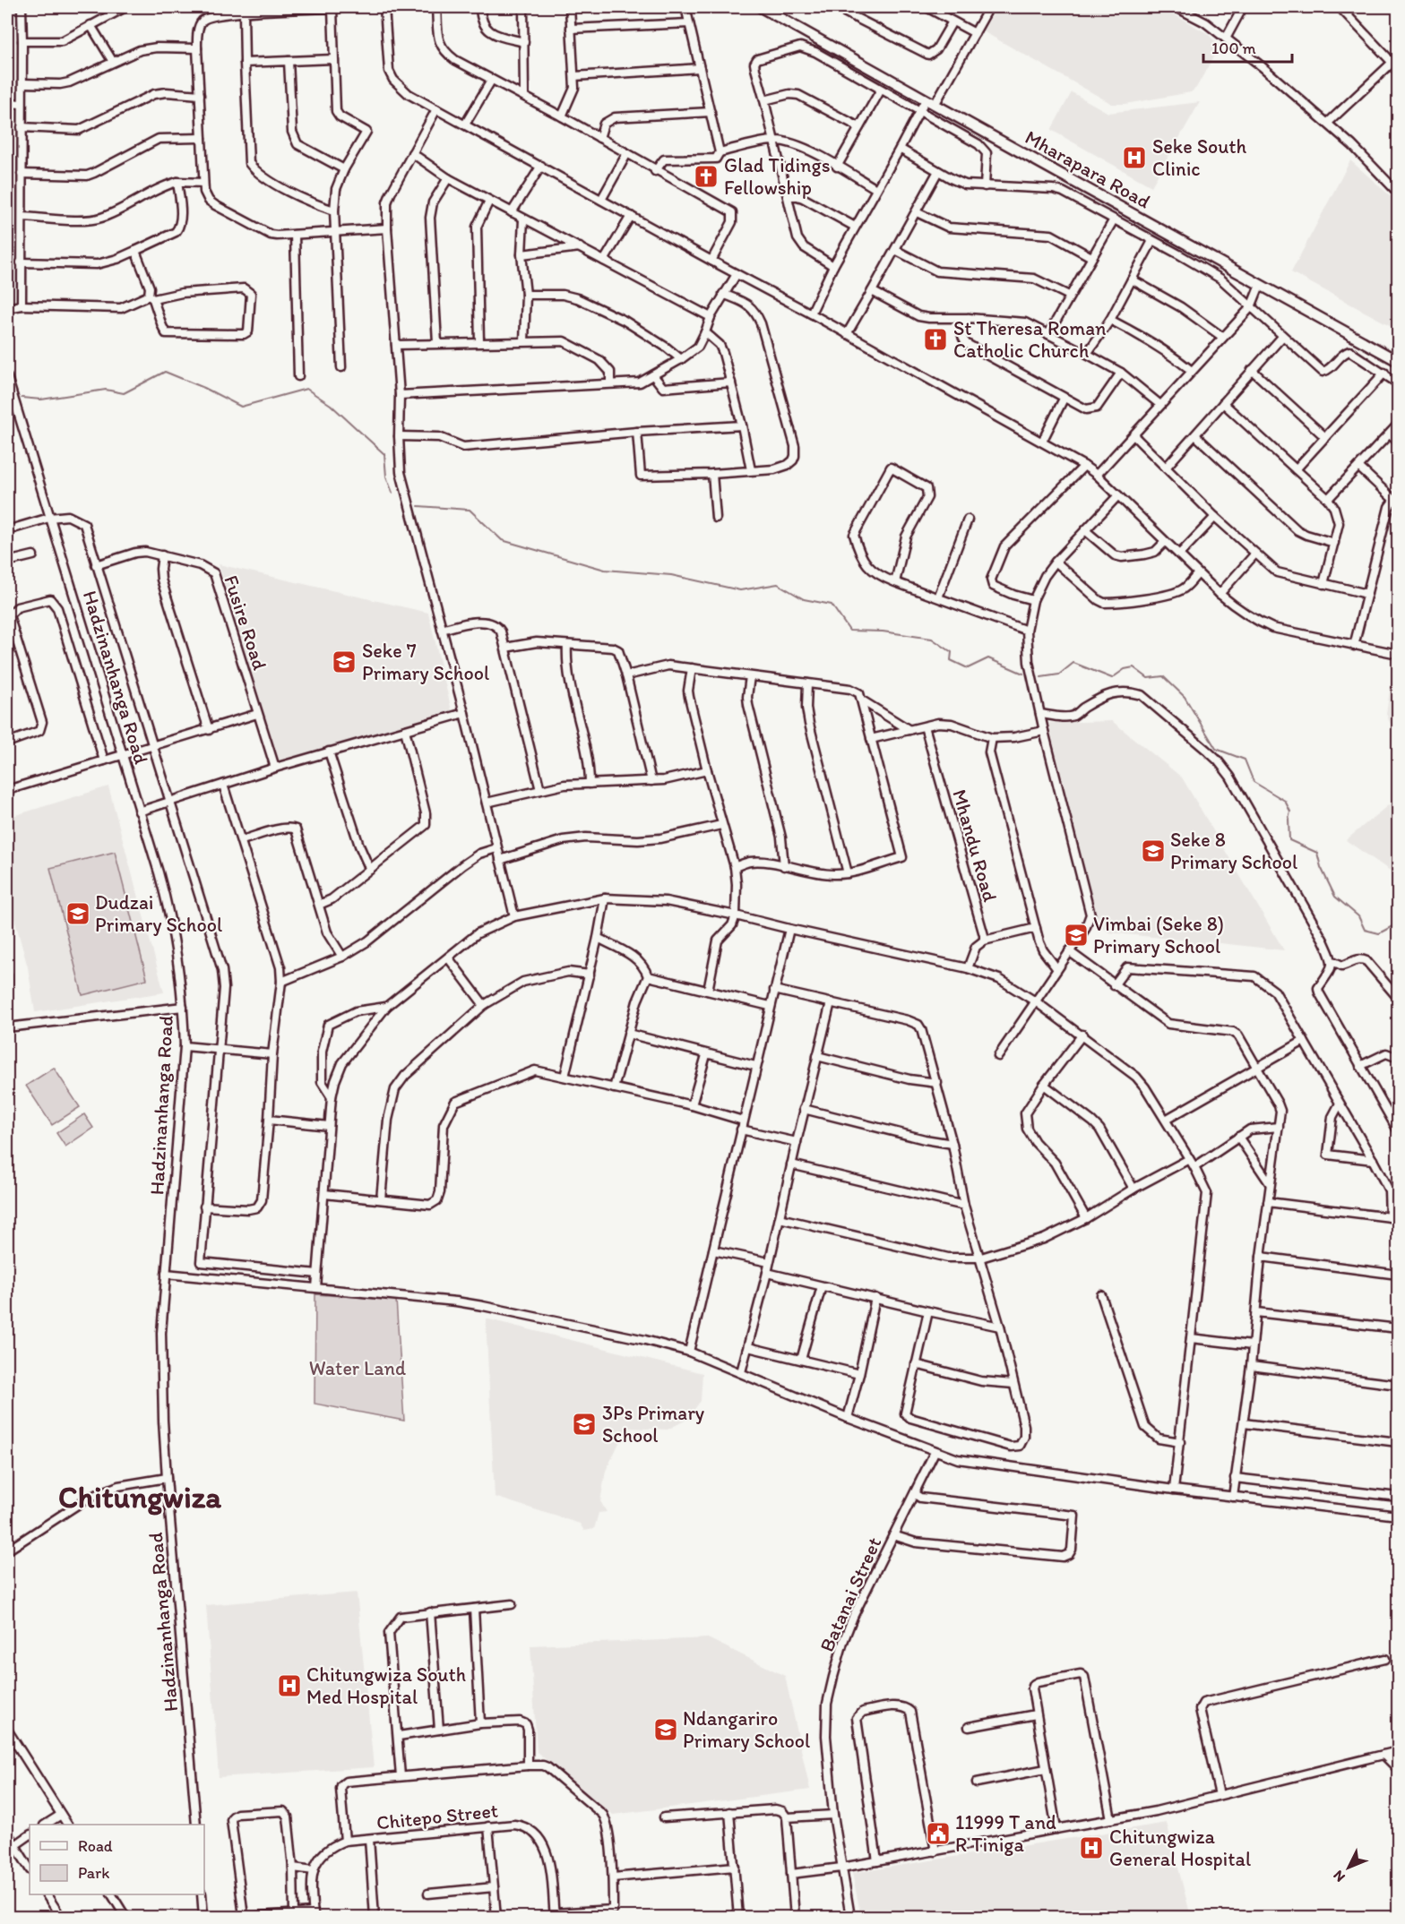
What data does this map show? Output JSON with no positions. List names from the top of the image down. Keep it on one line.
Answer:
{"streets":{"main road":["Mharapara Road"],"street":["Fusire Road","Hadzinanhanga Road","Mhandu Road","Batanai Street","Chitepo Street"]},"districts":["Chitungwiza"],"parks":["Water Land"],"places":{"hospital":["Seke South Clinic","Chitungwiza South Med Hospital","Chitungwiza General Hospital"],"church":["Glad Tidings Fellowship","St Theresa Roman Catholic Church"],"school or university":["Seke 7 Primary School","Seke 8 Primary School","Dudzai Primary School","Vimbai (Seke 8) Primary School","3Ps Primary School","Ndangariro Primary School"],"public building":["11999 T and R Tiniga"]},"legend":["Road","Park"],"scale_bar":"100 m","north":"bottom left"}
